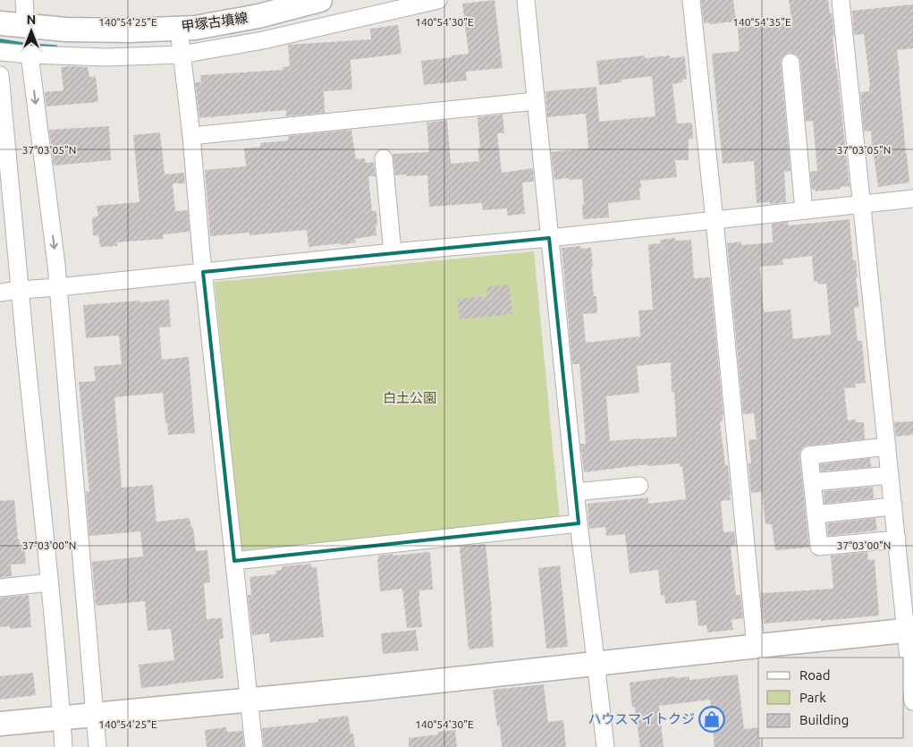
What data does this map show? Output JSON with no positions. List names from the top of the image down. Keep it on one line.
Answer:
{"streets":{"street":["甲塚古墳線"]},"parks":["白土公園"],"places":{"shop":["ハウスマイトクジ"]},"legend":["Road","Park","Building"],"north":"top","coordinates":["140°54'25\"E","140°54'30\"E","140°54'35\"E","37°03'05\"N","37°03'00\"N"]}
